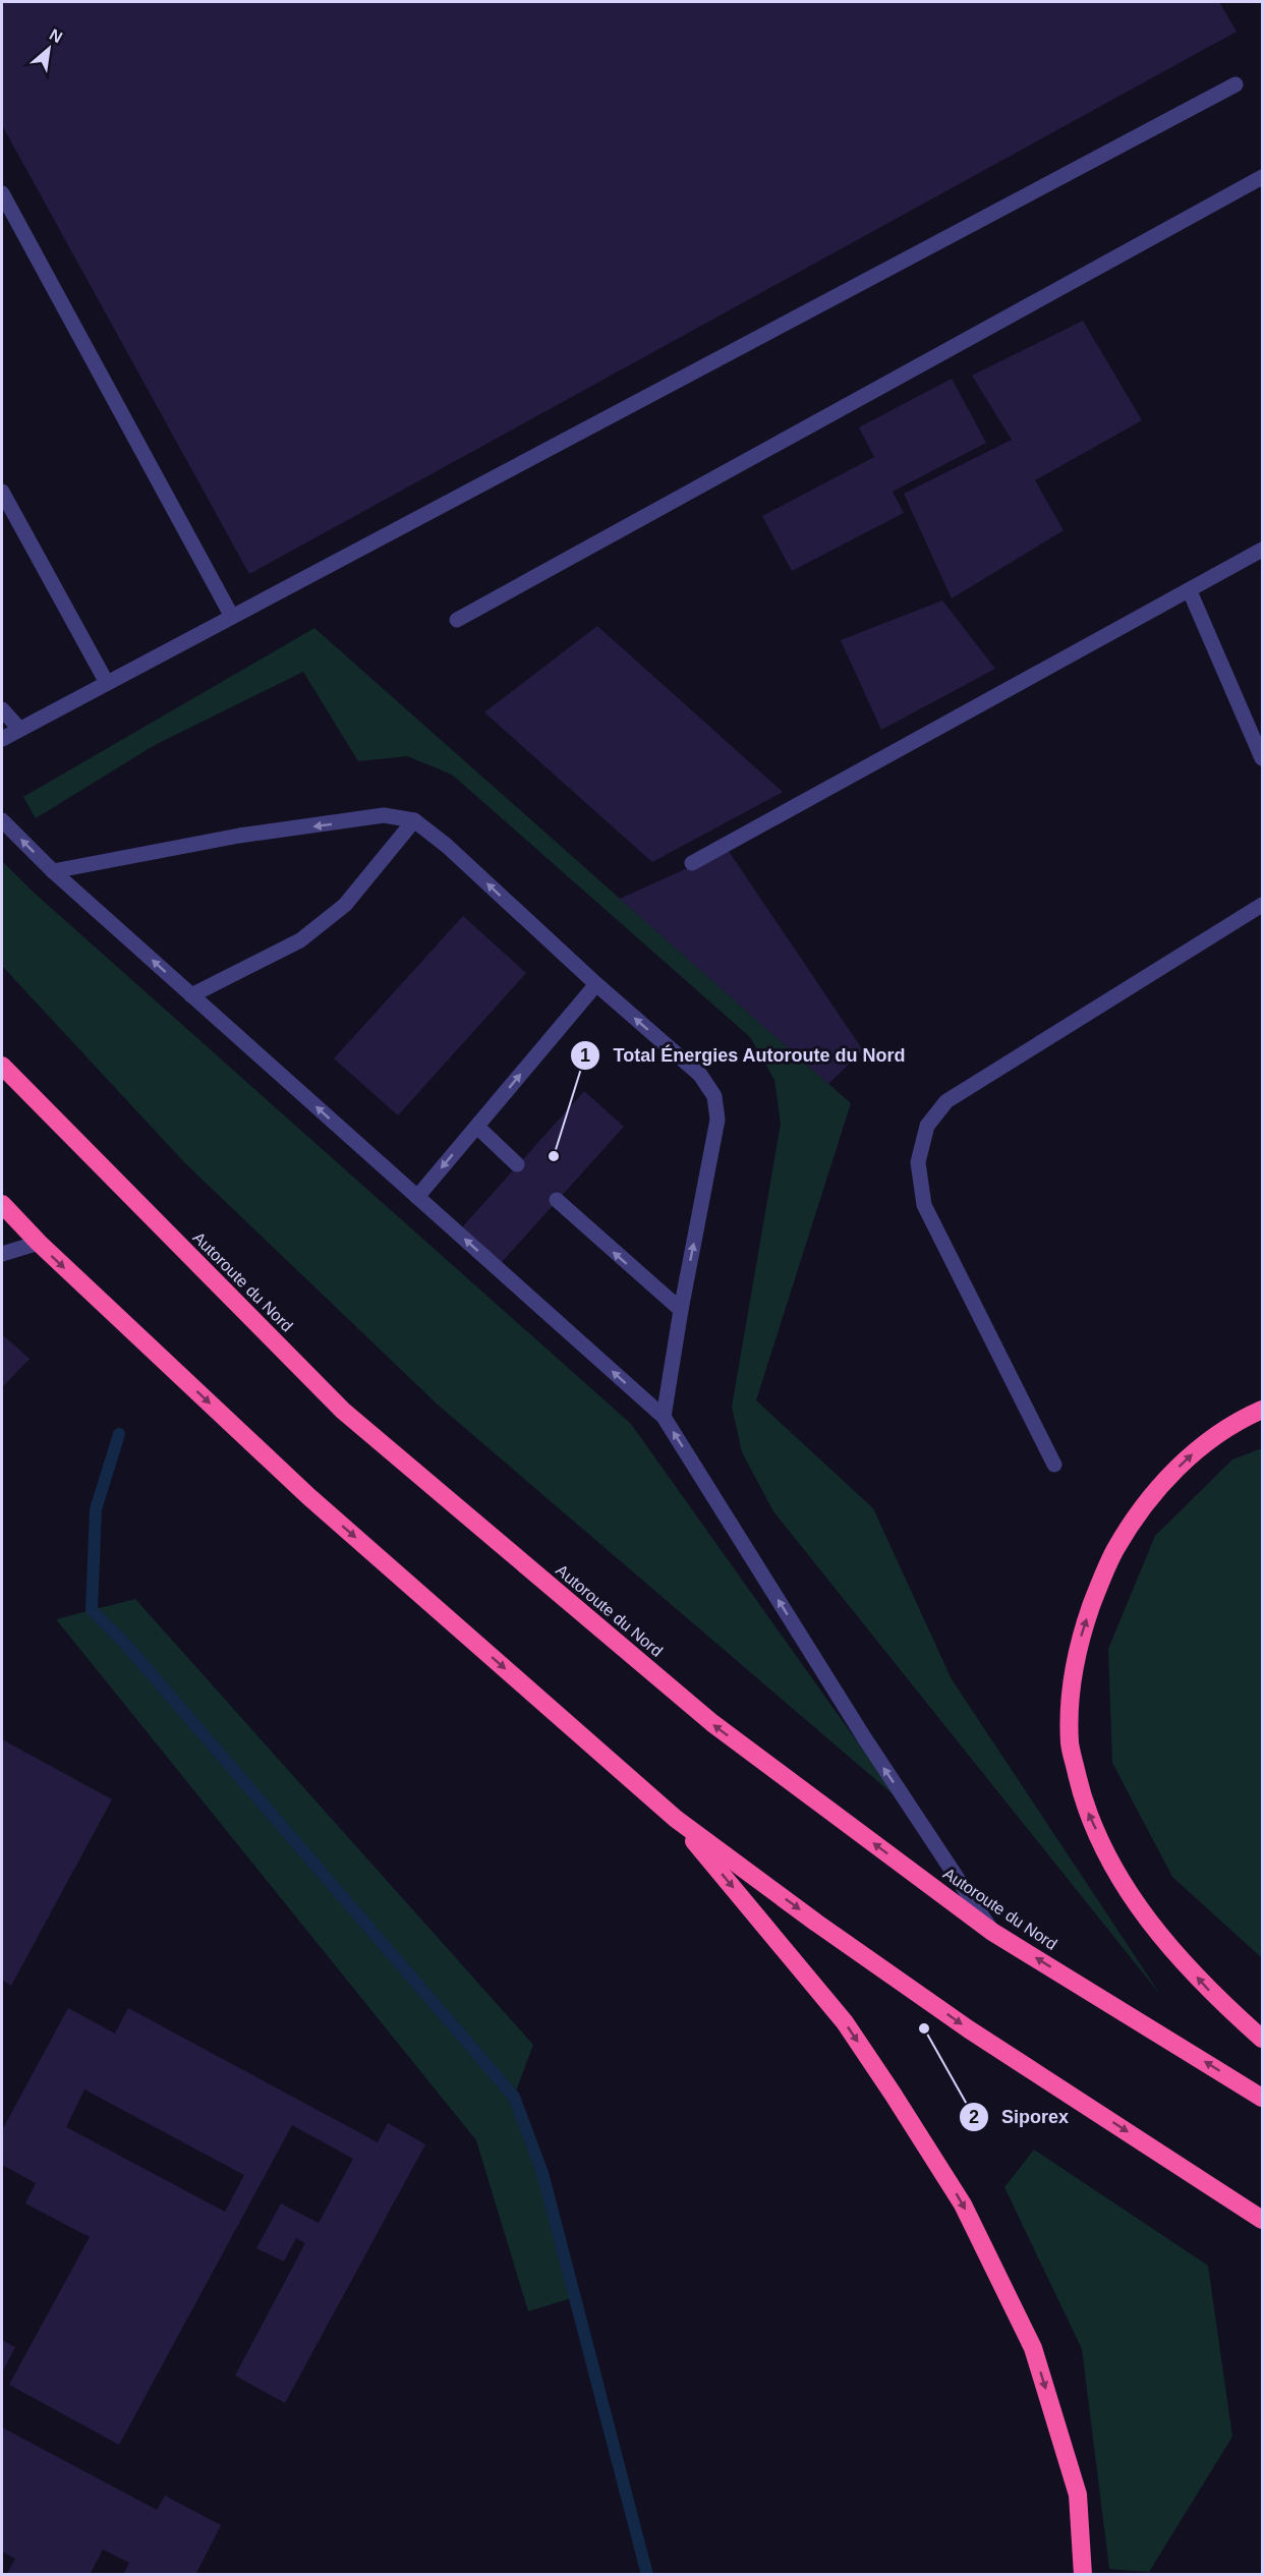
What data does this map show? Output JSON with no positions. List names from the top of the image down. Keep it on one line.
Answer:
{"streets":{"highway":["Autoroute du Nord"]},"places":["Total Énergies Autoroute du Nord","Siporex"],"north":"top right"}
